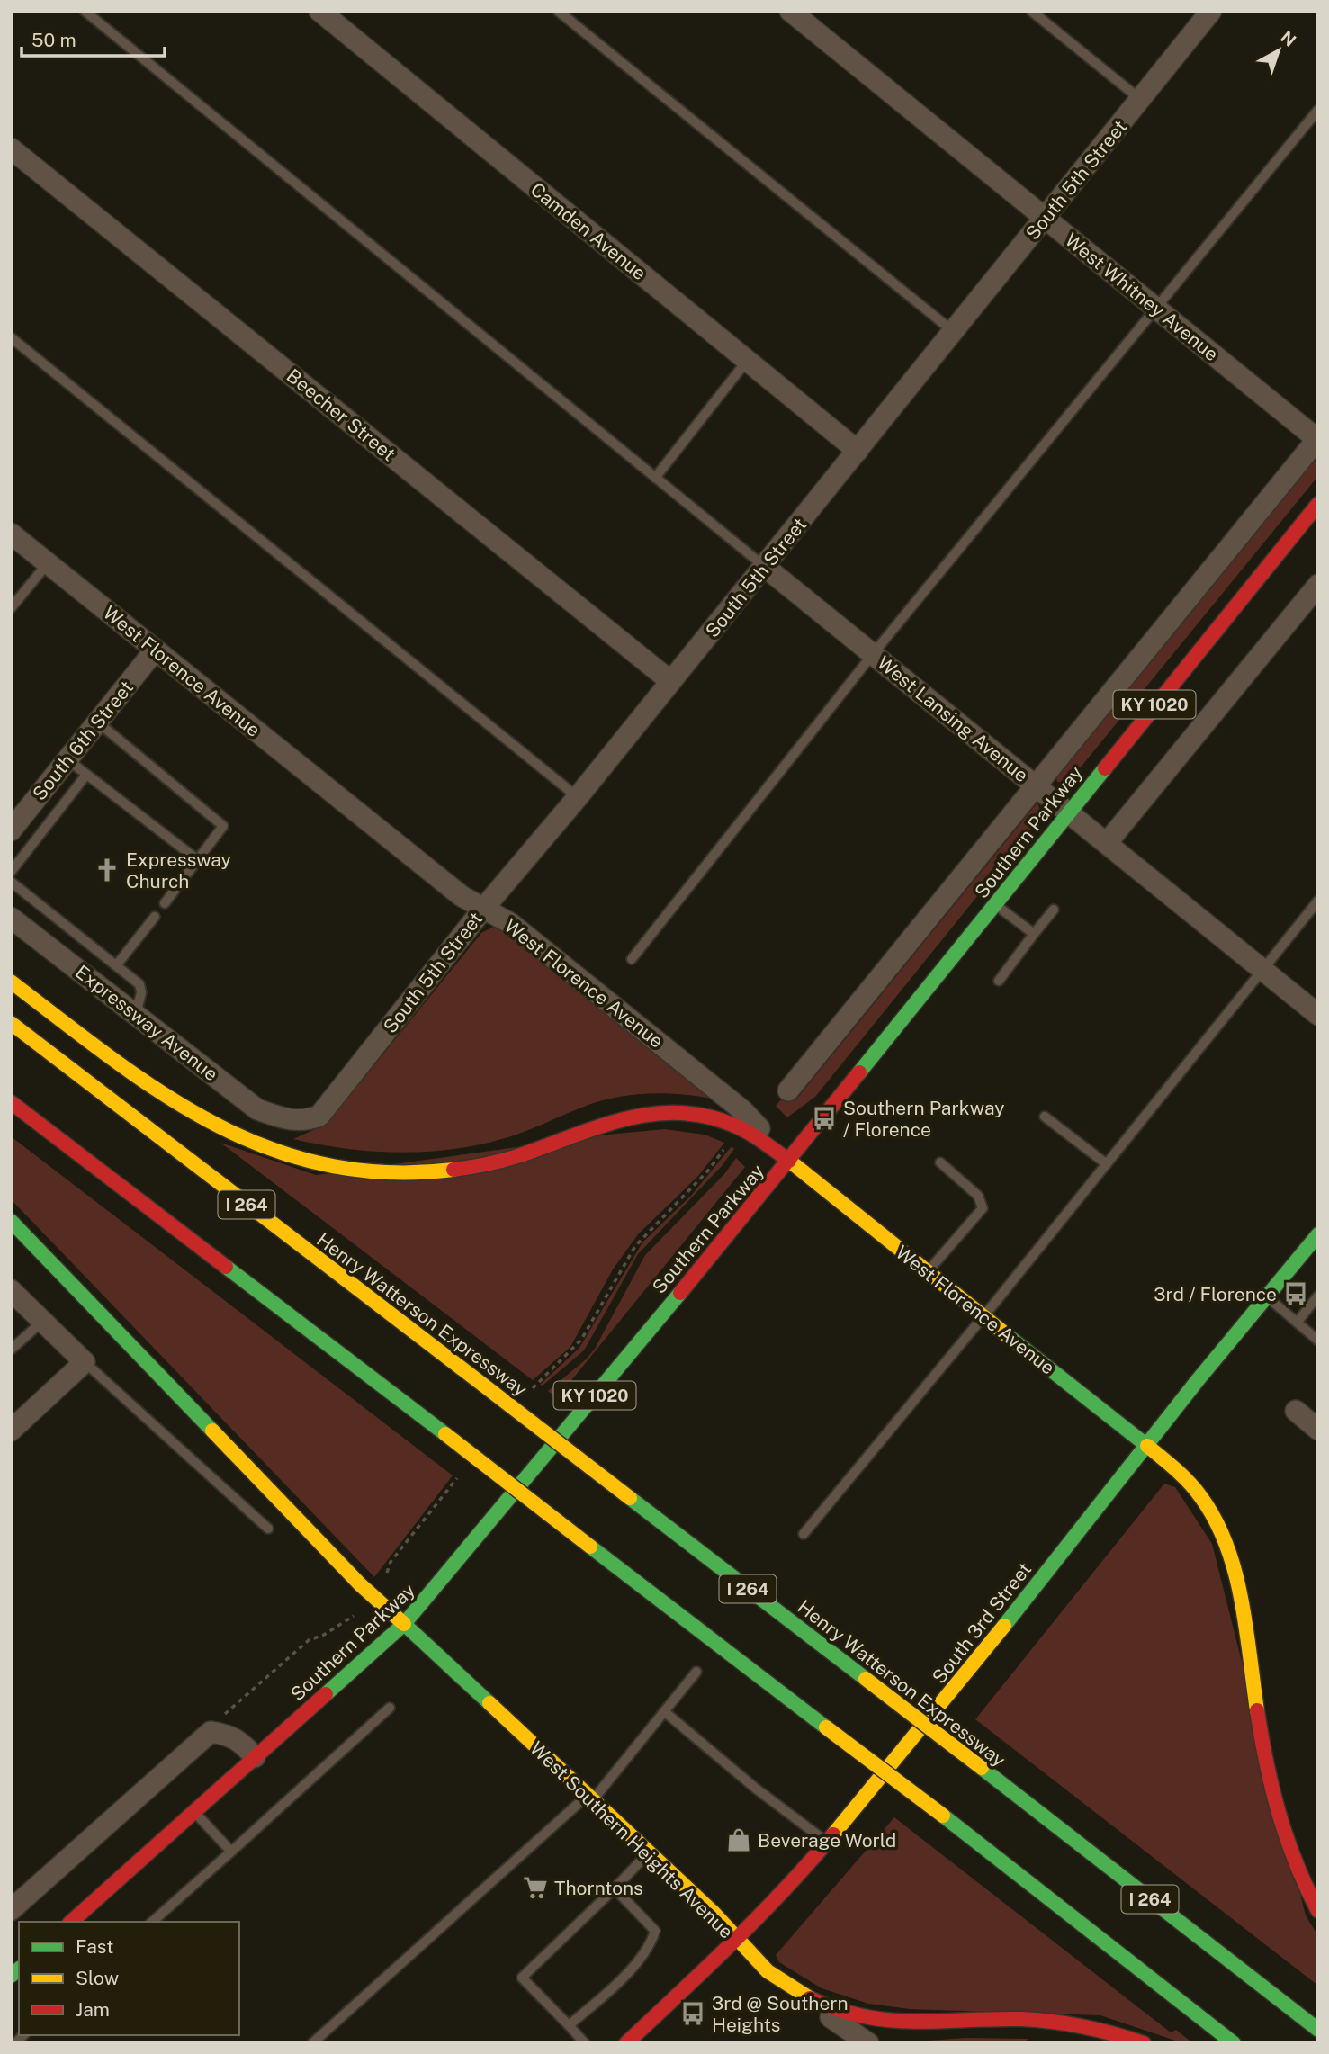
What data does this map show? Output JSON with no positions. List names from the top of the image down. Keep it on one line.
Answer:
{"streets":{"main road":["West Florence Avenue","KY 1020","Southern Parkway","I 264","Henry Watterson Expressway","South 3rd Street","West Southern Heights Avenue"],"street":["South 5th Street","Camden Avenue","West Whitney Avenue","Beecher Street","West Lansing Avenue","South 6th Street","Expressway Avenue"]},"crossings":[["South 5th Street","Camden Avenue"],["South 5th Street","West Whitney Avenue"],["South 5th Street","Beecher Street"],["South 5th Street","West Florence Avenue"],["South 5th Street","West Lansing Avenue"],["South 5th Street","Expressway Avenue"],["West Florence Avenue","South 6th Street"],["West Florence Avenue","Southern Parkway"],["West Florence Avenue","South 3rd Street"],["West Lansing Avenue","Southern Parkway"],["Southern Parkway","West Southern Heights Avenue"],["South 3rd Street","West Southern Heights Avenue"]],"places":{"church":["Expressway Church"],"bus stop":["Southern Parkway / Florence","3rd / Florence","3rd @ Southern Heights"],"shop":["Beverage World"],"supermarket":["Thorntons"]},"legend":["Fast","Slow","Jam"],"scale_bar":"50 m","north":"top right"}
